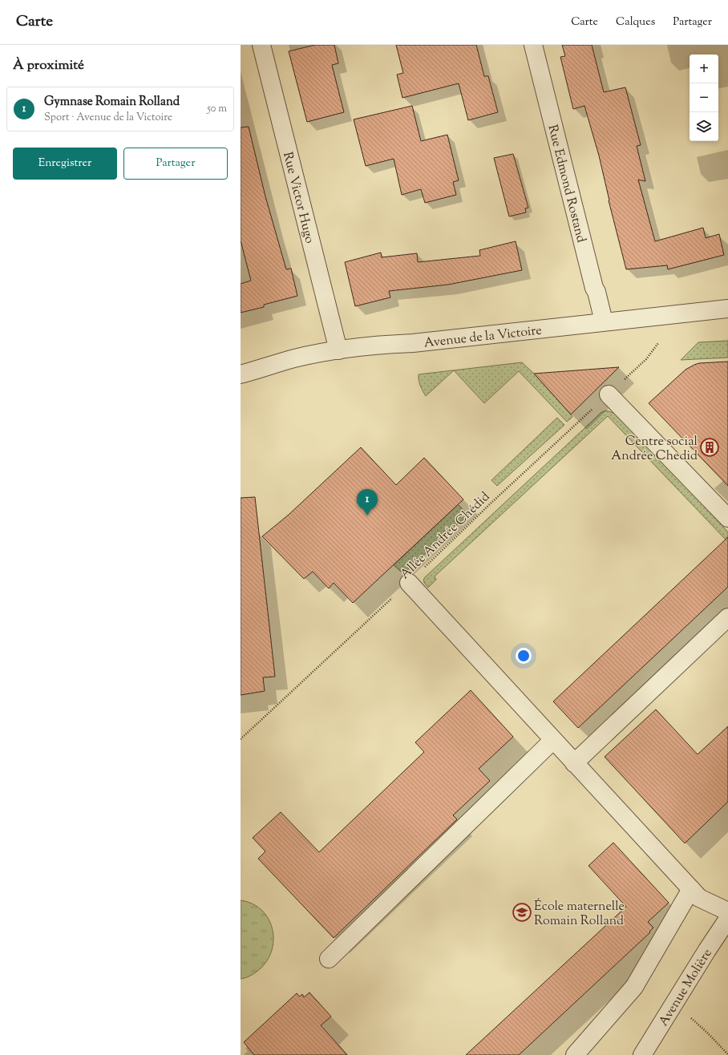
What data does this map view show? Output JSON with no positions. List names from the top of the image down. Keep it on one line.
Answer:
{"streets":{"street":["Rue Edmond Rostand","Rue Victor Hugo","Avenue de la Victoire","Avenue Molière"],"path":["Allée Andrée Chédid"]},"crossings":[["Rue Edmond Rostand","Avenue de la Victoire"],["Rue Victor Hugo","Avenue de la Victoire"]],"places":{"building":["Centre social Andrée Chedid"],"school or university":["École maternelle Romain Rolland"]},"page":{"header":"Carte","nav":["Carte","Calques","Partager"],"heading":"À proximité","map_buttons":["+","−"],"list":[{"mark":"1","name":"Gymnase Romain Rolland","note":"Sport · Avenue de la Victoire","value":"50 m"}],"buttons":["Enregistrer","Partager"],"pins":"1"}}
